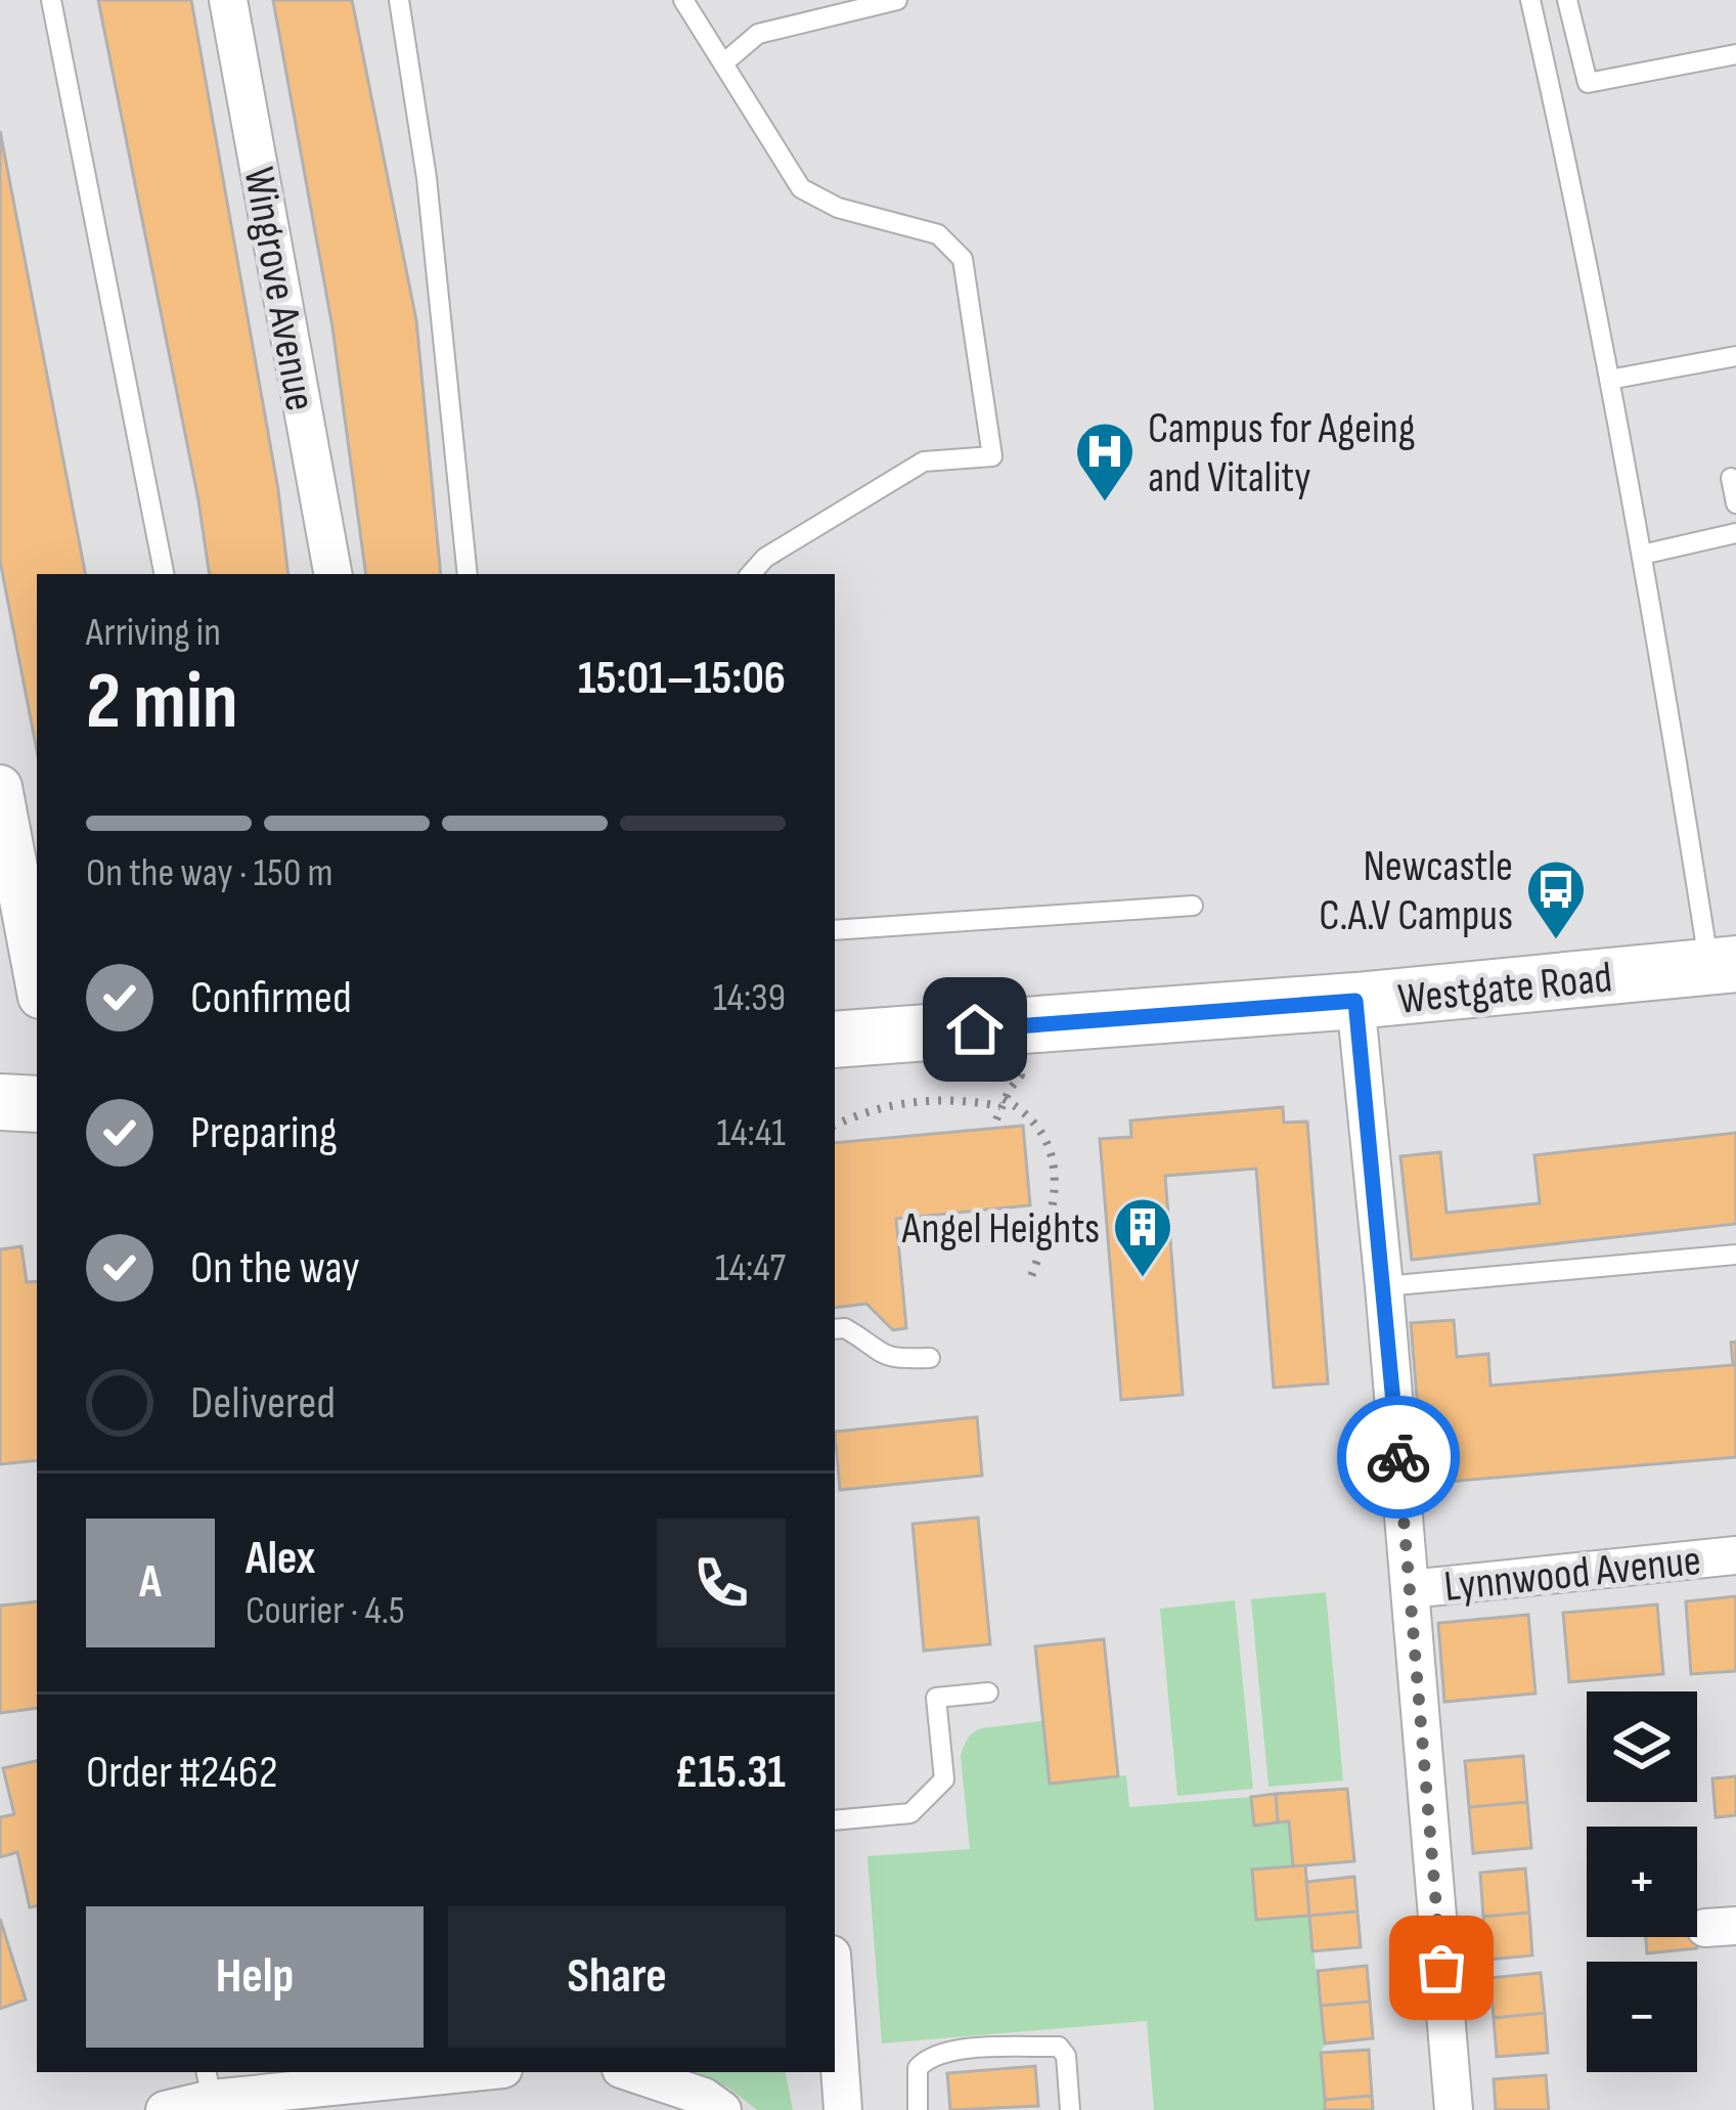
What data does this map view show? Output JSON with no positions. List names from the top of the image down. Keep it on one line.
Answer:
{"streets":{"main road":["Westgate Road"],"street":["Wingrove Avenue","Lynnwood Avenue"]},"places":{"hospital":["Campus for Ageing and Vitality"],"bus stop":["Newcastle C.A.V Campus"],"building":["Angel Heights"]},"page":{"heading":["2 min","Arriving in","15:01–15:06"],"panel":["Alex","Courier · 4.5","Order #2462","£15.31"],"bar":"On the way · 150 m","list":[["Confirmed","14:39"],["Preparing","14:41"],["On the way","14:47"],"Delivered"],"round":"A","map_buttons":["+","−"],"buttons":["Help","Share"]}}
